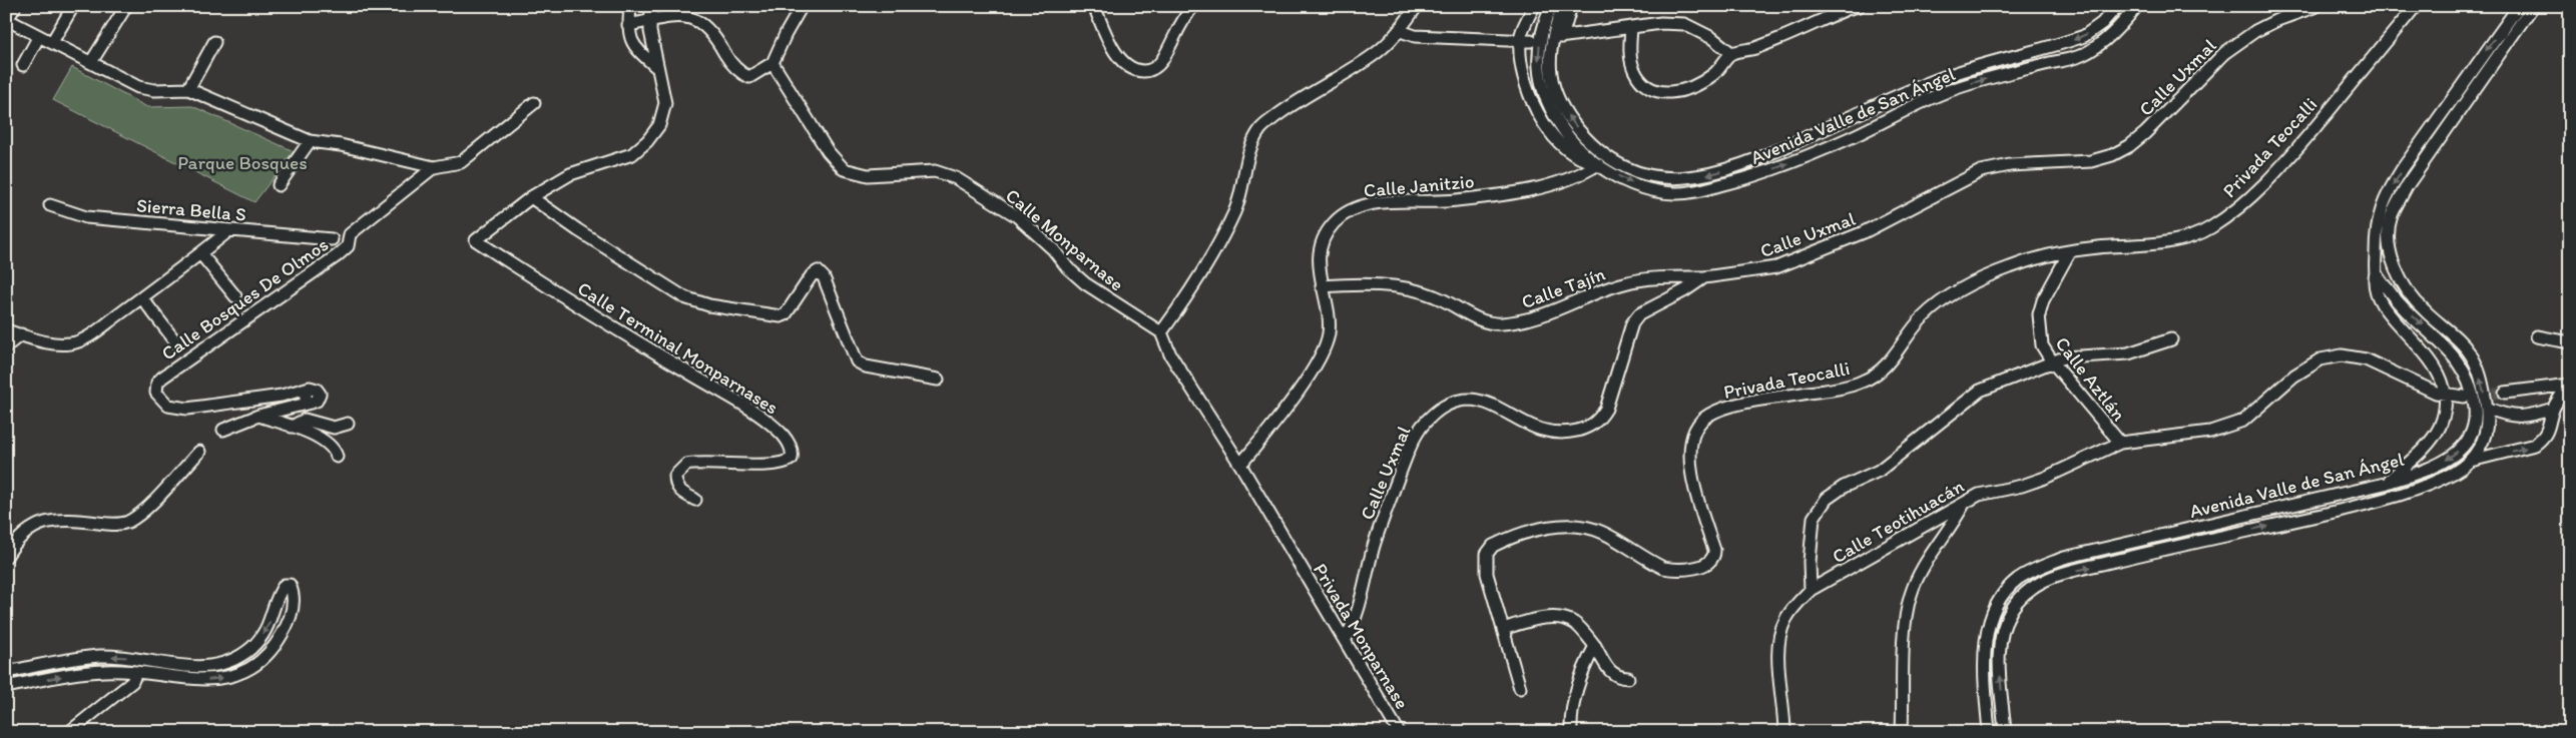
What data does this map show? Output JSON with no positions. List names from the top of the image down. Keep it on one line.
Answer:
{"streets":{"street":["Calle Uxmal","Avenida Valle de San Ángel","Privada Teocalli","Calle Janitzio","Sierra Bella S","Calle Monparnase","Calle Tajín","Calle Bosques De Olmos","Calle Terminal Monparnases","Calle Aztlán","Calle Teotihuacán","Privada Monparnase"]},"crossings":[["Calle Uxmal","Calle Tajín"],["Calle Uxmal","Privada Monparnase"],["Avenida Valle de San Ángel","Calle Janitzio"],["Privada Teocalli","Calle Aztlán"],["Calle Janitzio","Calle Tajín"],["Calle Janitzio","Privada Monparnase"],["Calle Aztlán","Calle Teotihuacán"]],"parks":["Parque Bosques"]}
